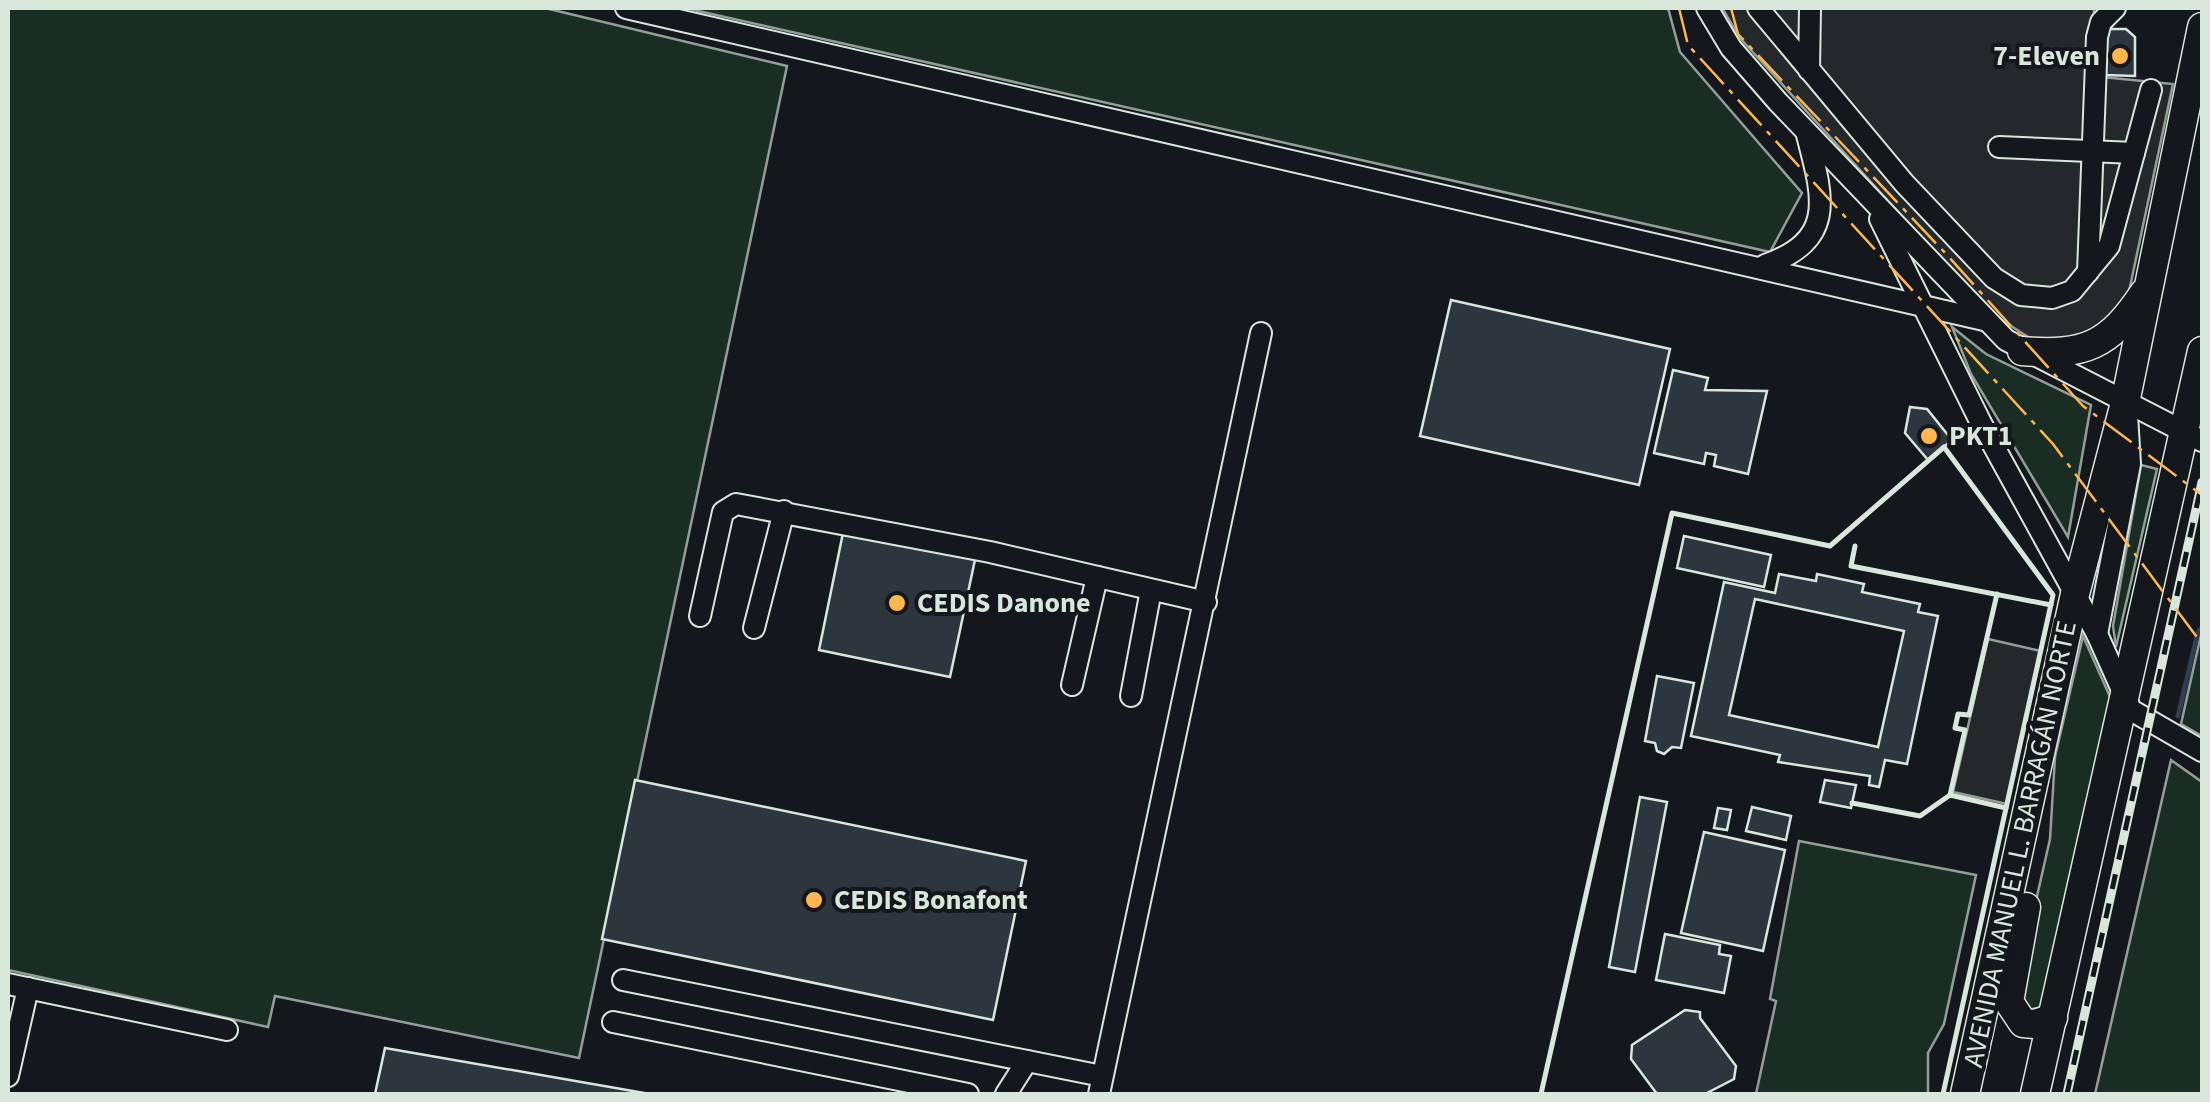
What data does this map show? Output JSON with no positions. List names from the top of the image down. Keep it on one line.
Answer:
{"streets":{"main road":["AVENIDA MANUEL L. BARRAGÁN NORTE"]},"places":["7-Eleven","PKT1","CEDIS Danone","CEDIS Bonafont"]}
